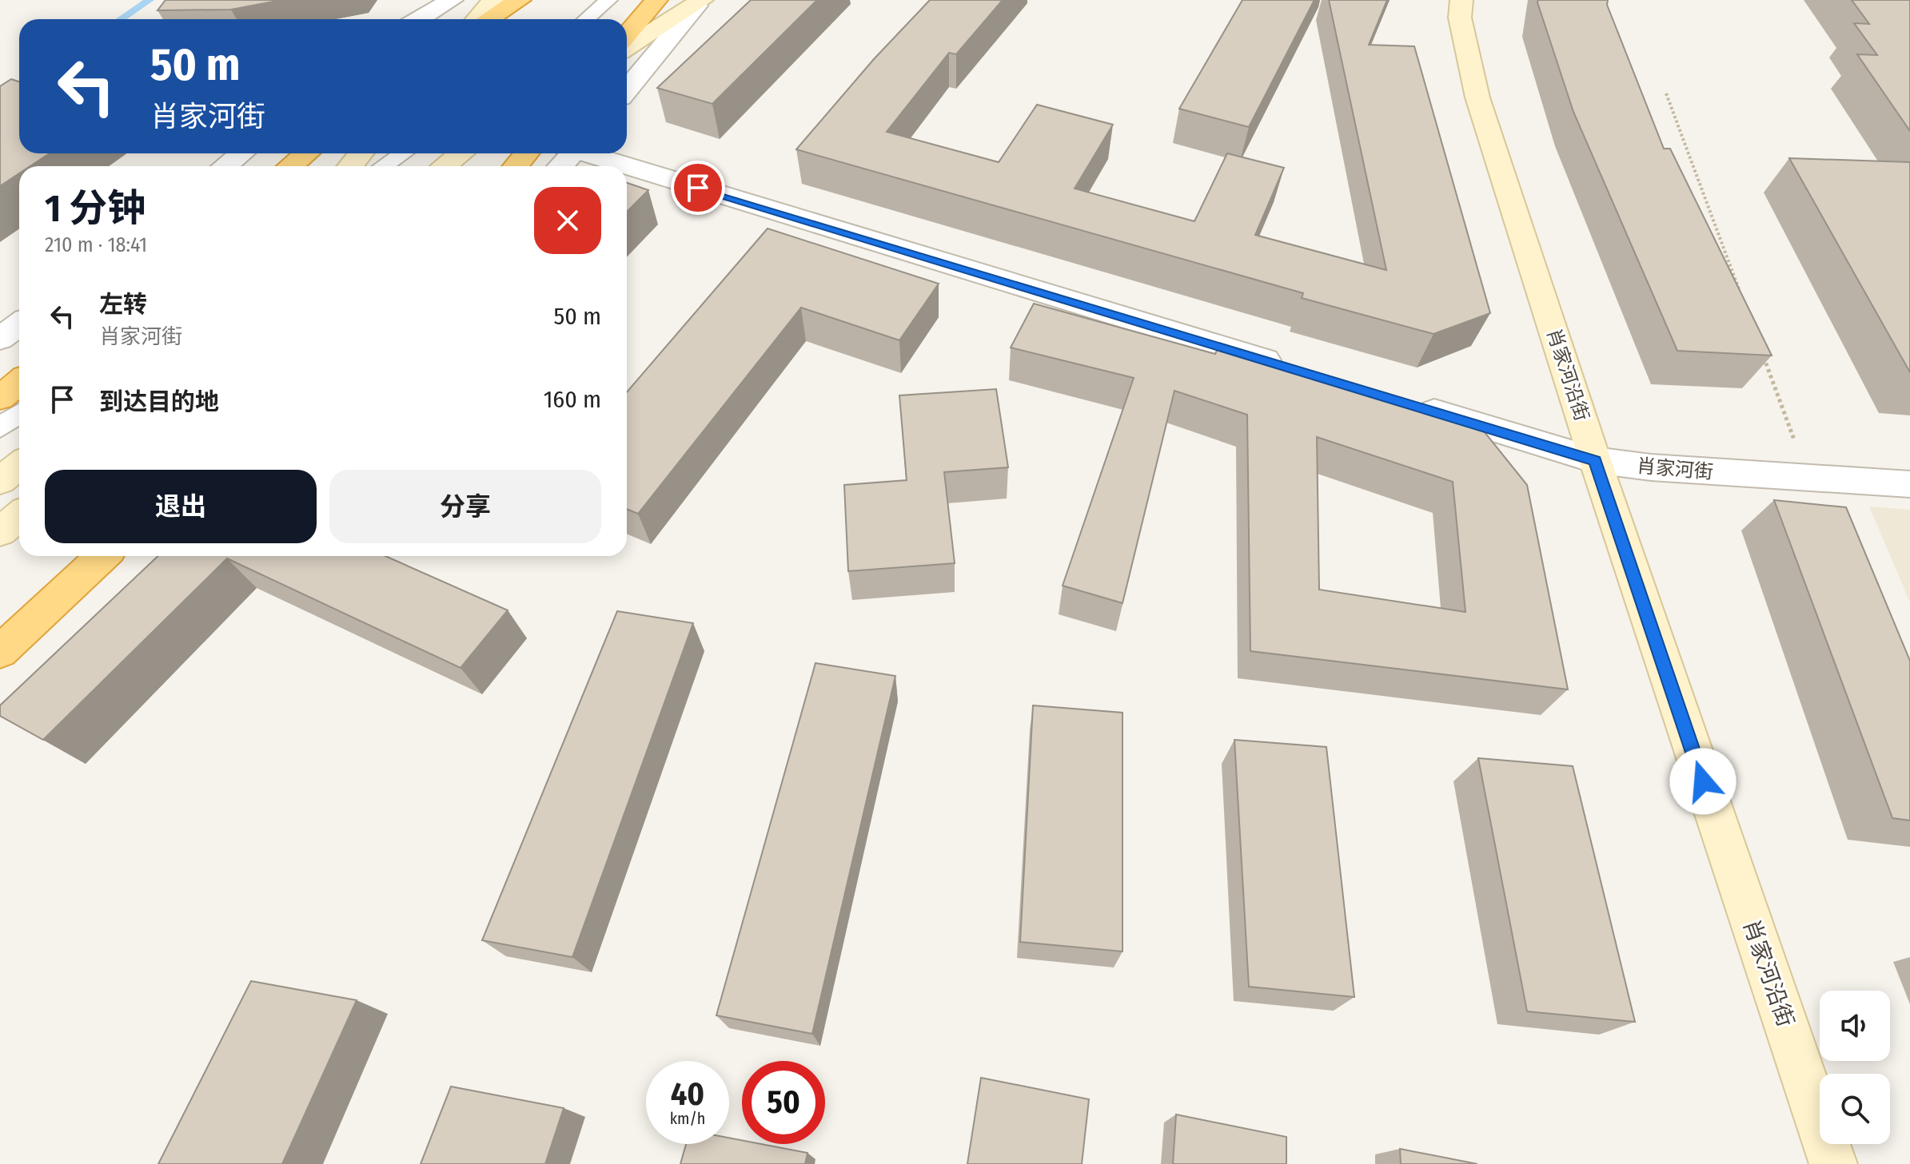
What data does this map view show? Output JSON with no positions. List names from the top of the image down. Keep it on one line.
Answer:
{"streets":{"main road":["肖家河沿街"],"street":["肖家河街"]},"crossings":[["肖家河沿街","肖家河街"]],"page":{"turn":["50 m","肖家河街"],"heading":["1 分钟","210 m · 18:41"],"list":[{"name":"左转","note":"肖家河街","value":"50 m"},{"name":"到达目的地","value":"160 m"}],"buttons":["退出","分享"],"speed":"40 km/h","limit":"50"}}
